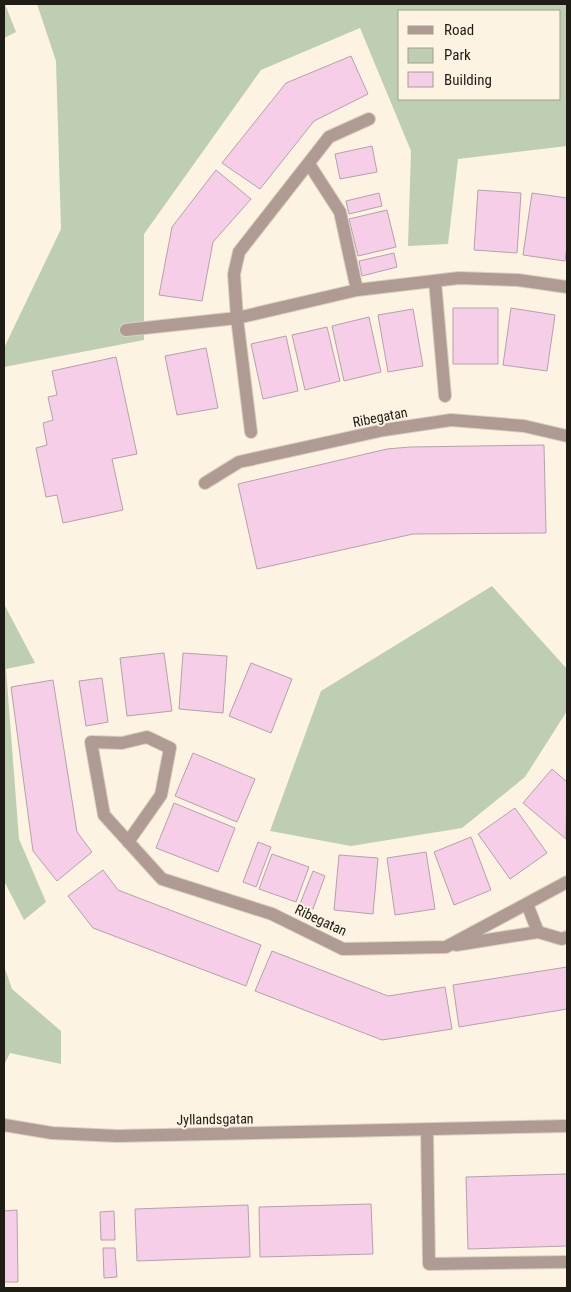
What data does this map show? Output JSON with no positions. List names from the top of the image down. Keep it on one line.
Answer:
{"streets":{"street":["Ribegatan","Jyllandsgatan"]},"legend":["Road","Park","Building"]}
